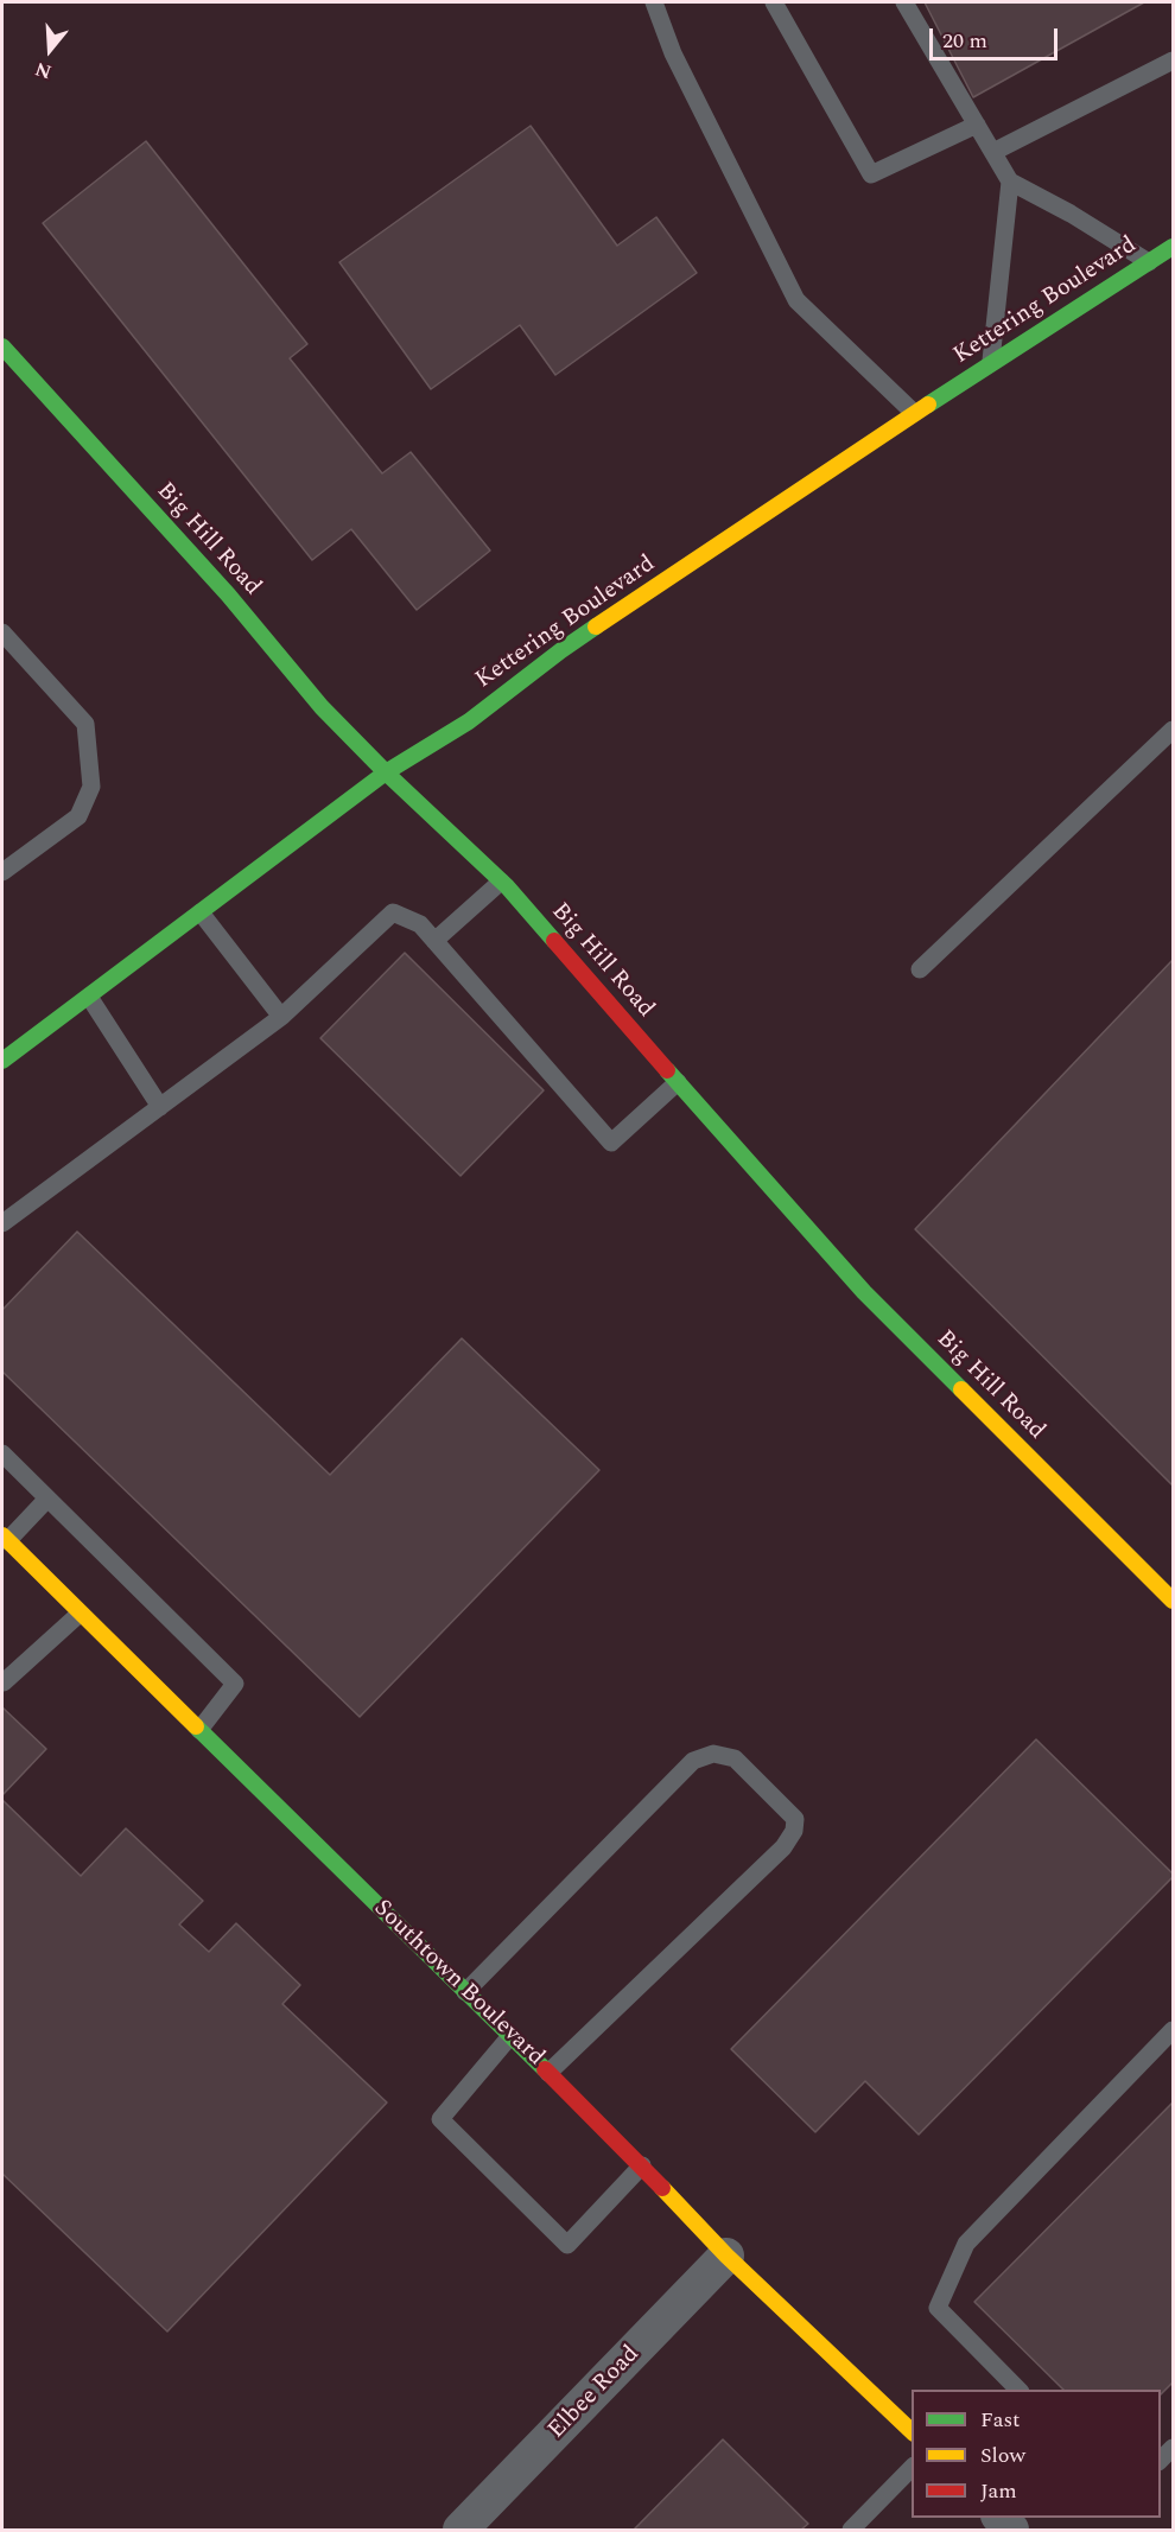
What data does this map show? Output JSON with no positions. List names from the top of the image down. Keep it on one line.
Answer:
{"streets":{"street":["Kettering Boulevard","Big Hill Road","Southtown Boulevard","Elbee Road"]},"crossings":[["Kettering Boulevard","Big Hill Road"],["Southtown Boulevard","Elbee Road"]],"legend":["Fast","Slow","Jam"],"scale_bar":"20 m","north":"bottom"}
